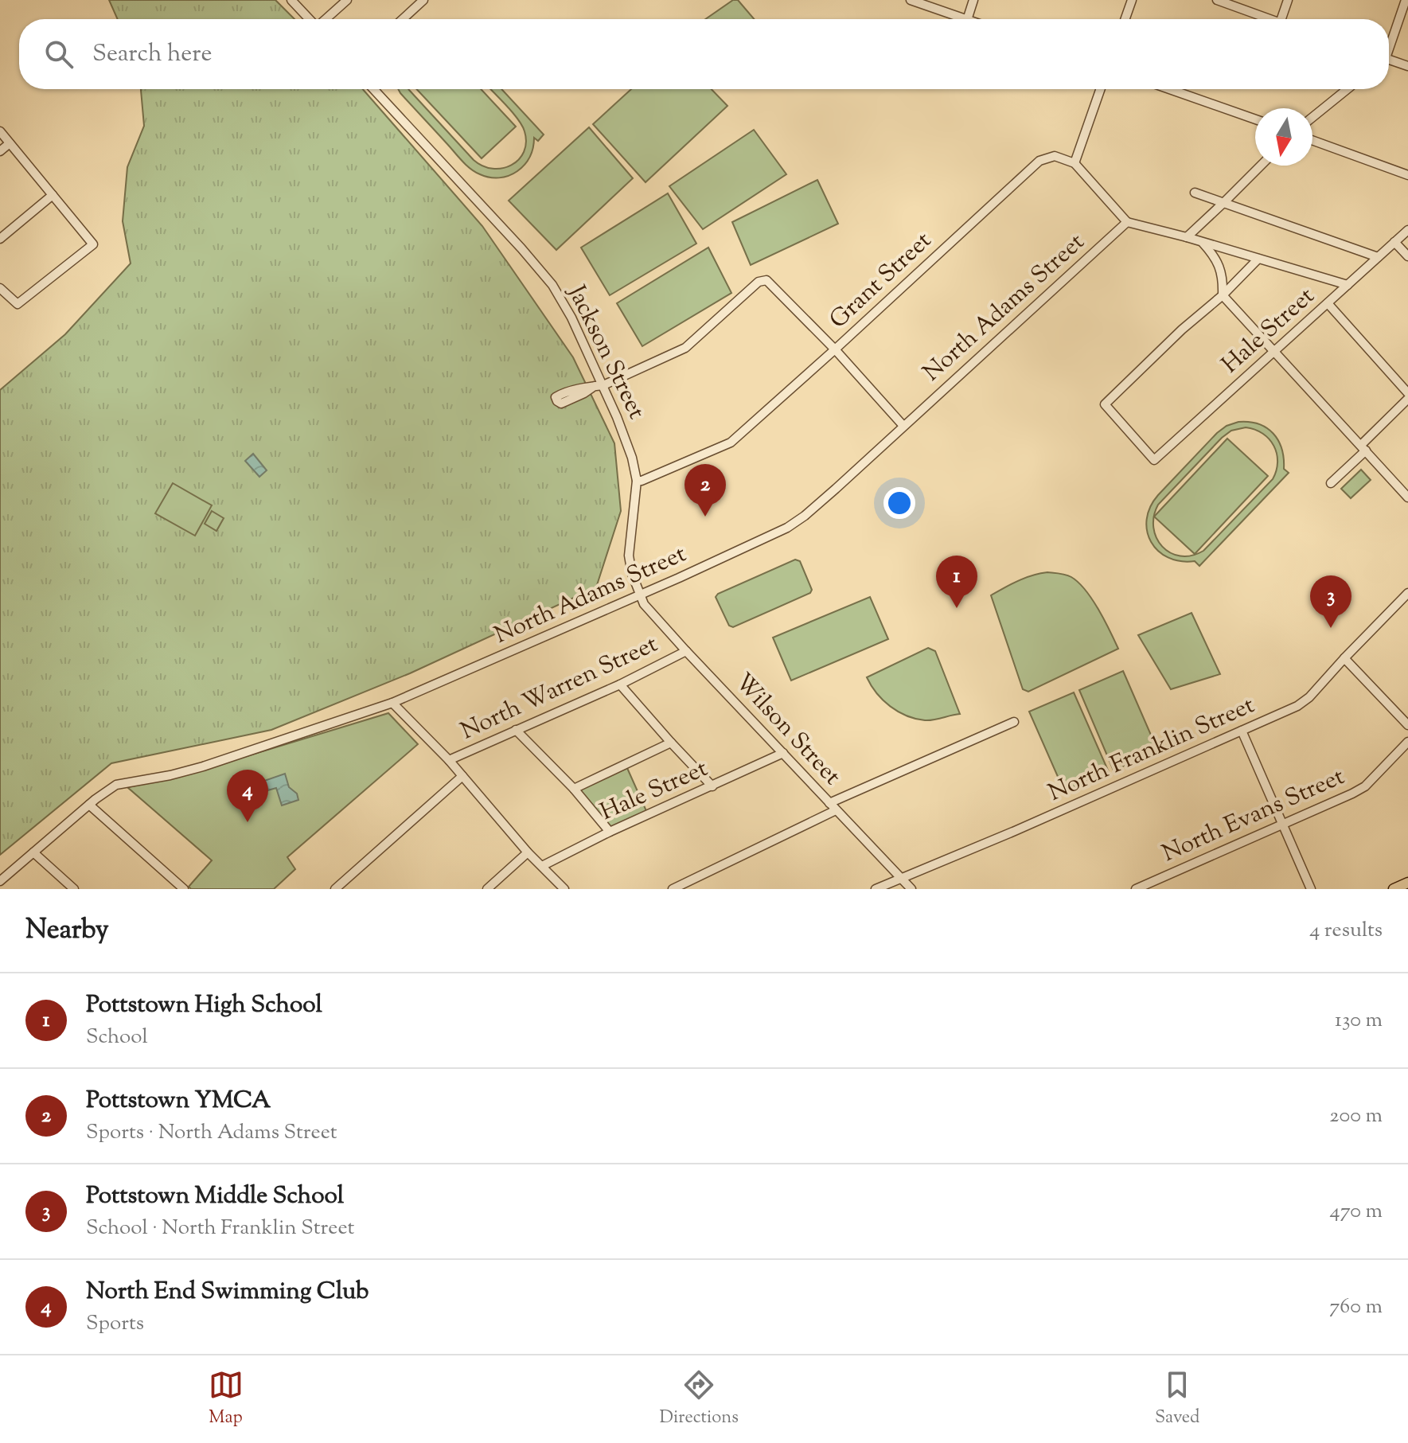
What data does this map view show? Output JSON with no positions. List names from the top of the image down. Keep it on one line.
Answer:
{"streets":{"street":["Grant Street","North Adams Street","Hale Street","Jackson Street","North Warren Street","Wilson Street","North Franklin Street","North Evans Street"]},"crossings":[["Grant Street","Jackson Street"],["North Adams Street","Jackson Street"],["North Adams Street","Wilson Street"],["Hale Street","Wilson Street"],["Jackson Street","Wilson Street"],["North Warren Street","Wilson Street"],["Wilson Street","North Franklin Street"]],"north":"bottom","page":{"search":"Search here","pins":["2","1","3","4"],"heading":["Nearby","4 results"],"list":[{"mark":"1","name":"Pottstown High School","note":"School","value":"130 m"},{"mark":"2","name":"Pottstown YMCA","note":"Sports · North Adams Street","value":"200 m"},{"mark":"3","name":"Pottstown Middle School","note":"School · North Franklin Street","value":"470 m"},{"mark":"4","name":"North End Swimming Club","note":"Sports","value":"760 m"}],"nav":["Map","Directions","Saved"]}}
